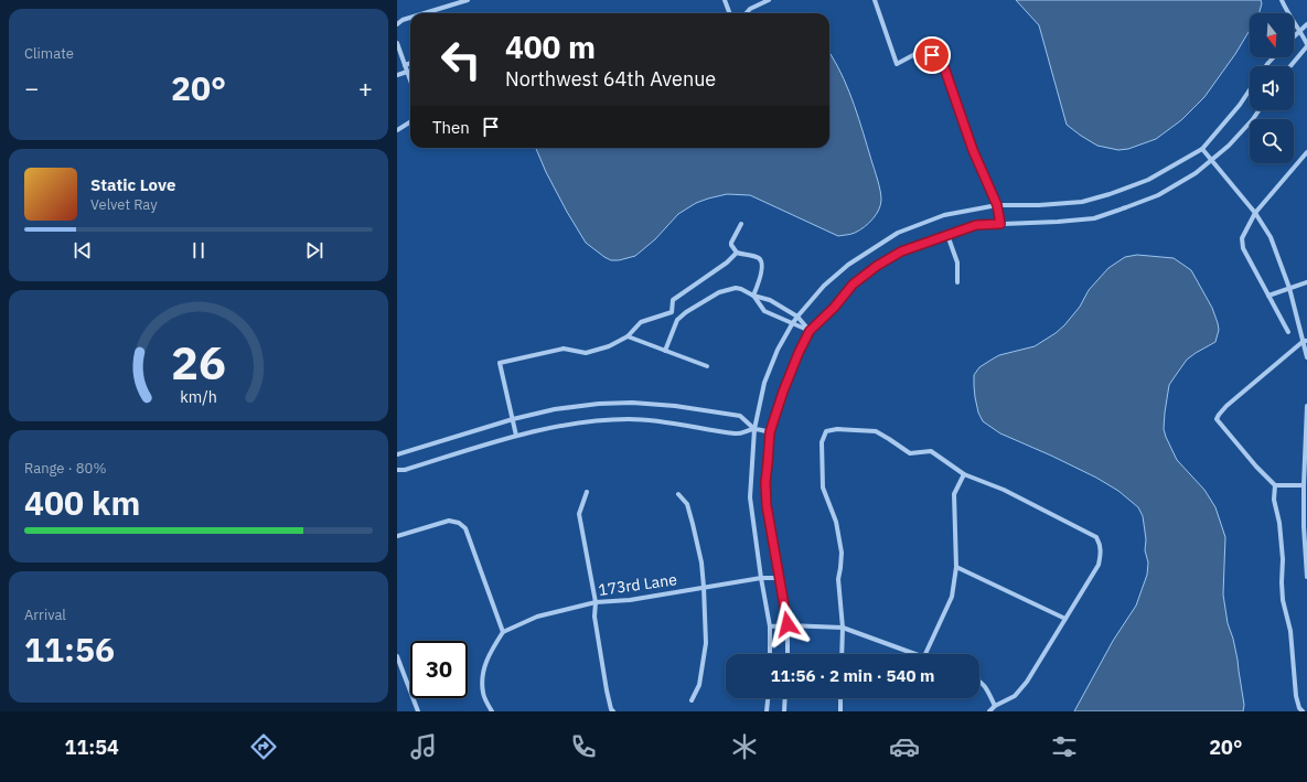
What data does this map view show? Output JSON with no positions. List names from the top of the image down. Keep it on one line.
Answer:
{"streets":{"street":["173rd Lane"]},"north":"bottom","page":{"tile":["Climate",["Range · 80%","400 km"],["Arrival","11:56"]],"turn":["400 m","Northwest 64th Avenue"],"heat":["−","20°","+"],"then":"Then","song":["Static Love","Velvet Ray"],"limit":"30","trip":"11:56 · 2 min · 540 m","tabs":["11:54","20°"],"gauge":["26","km/h"]}}
